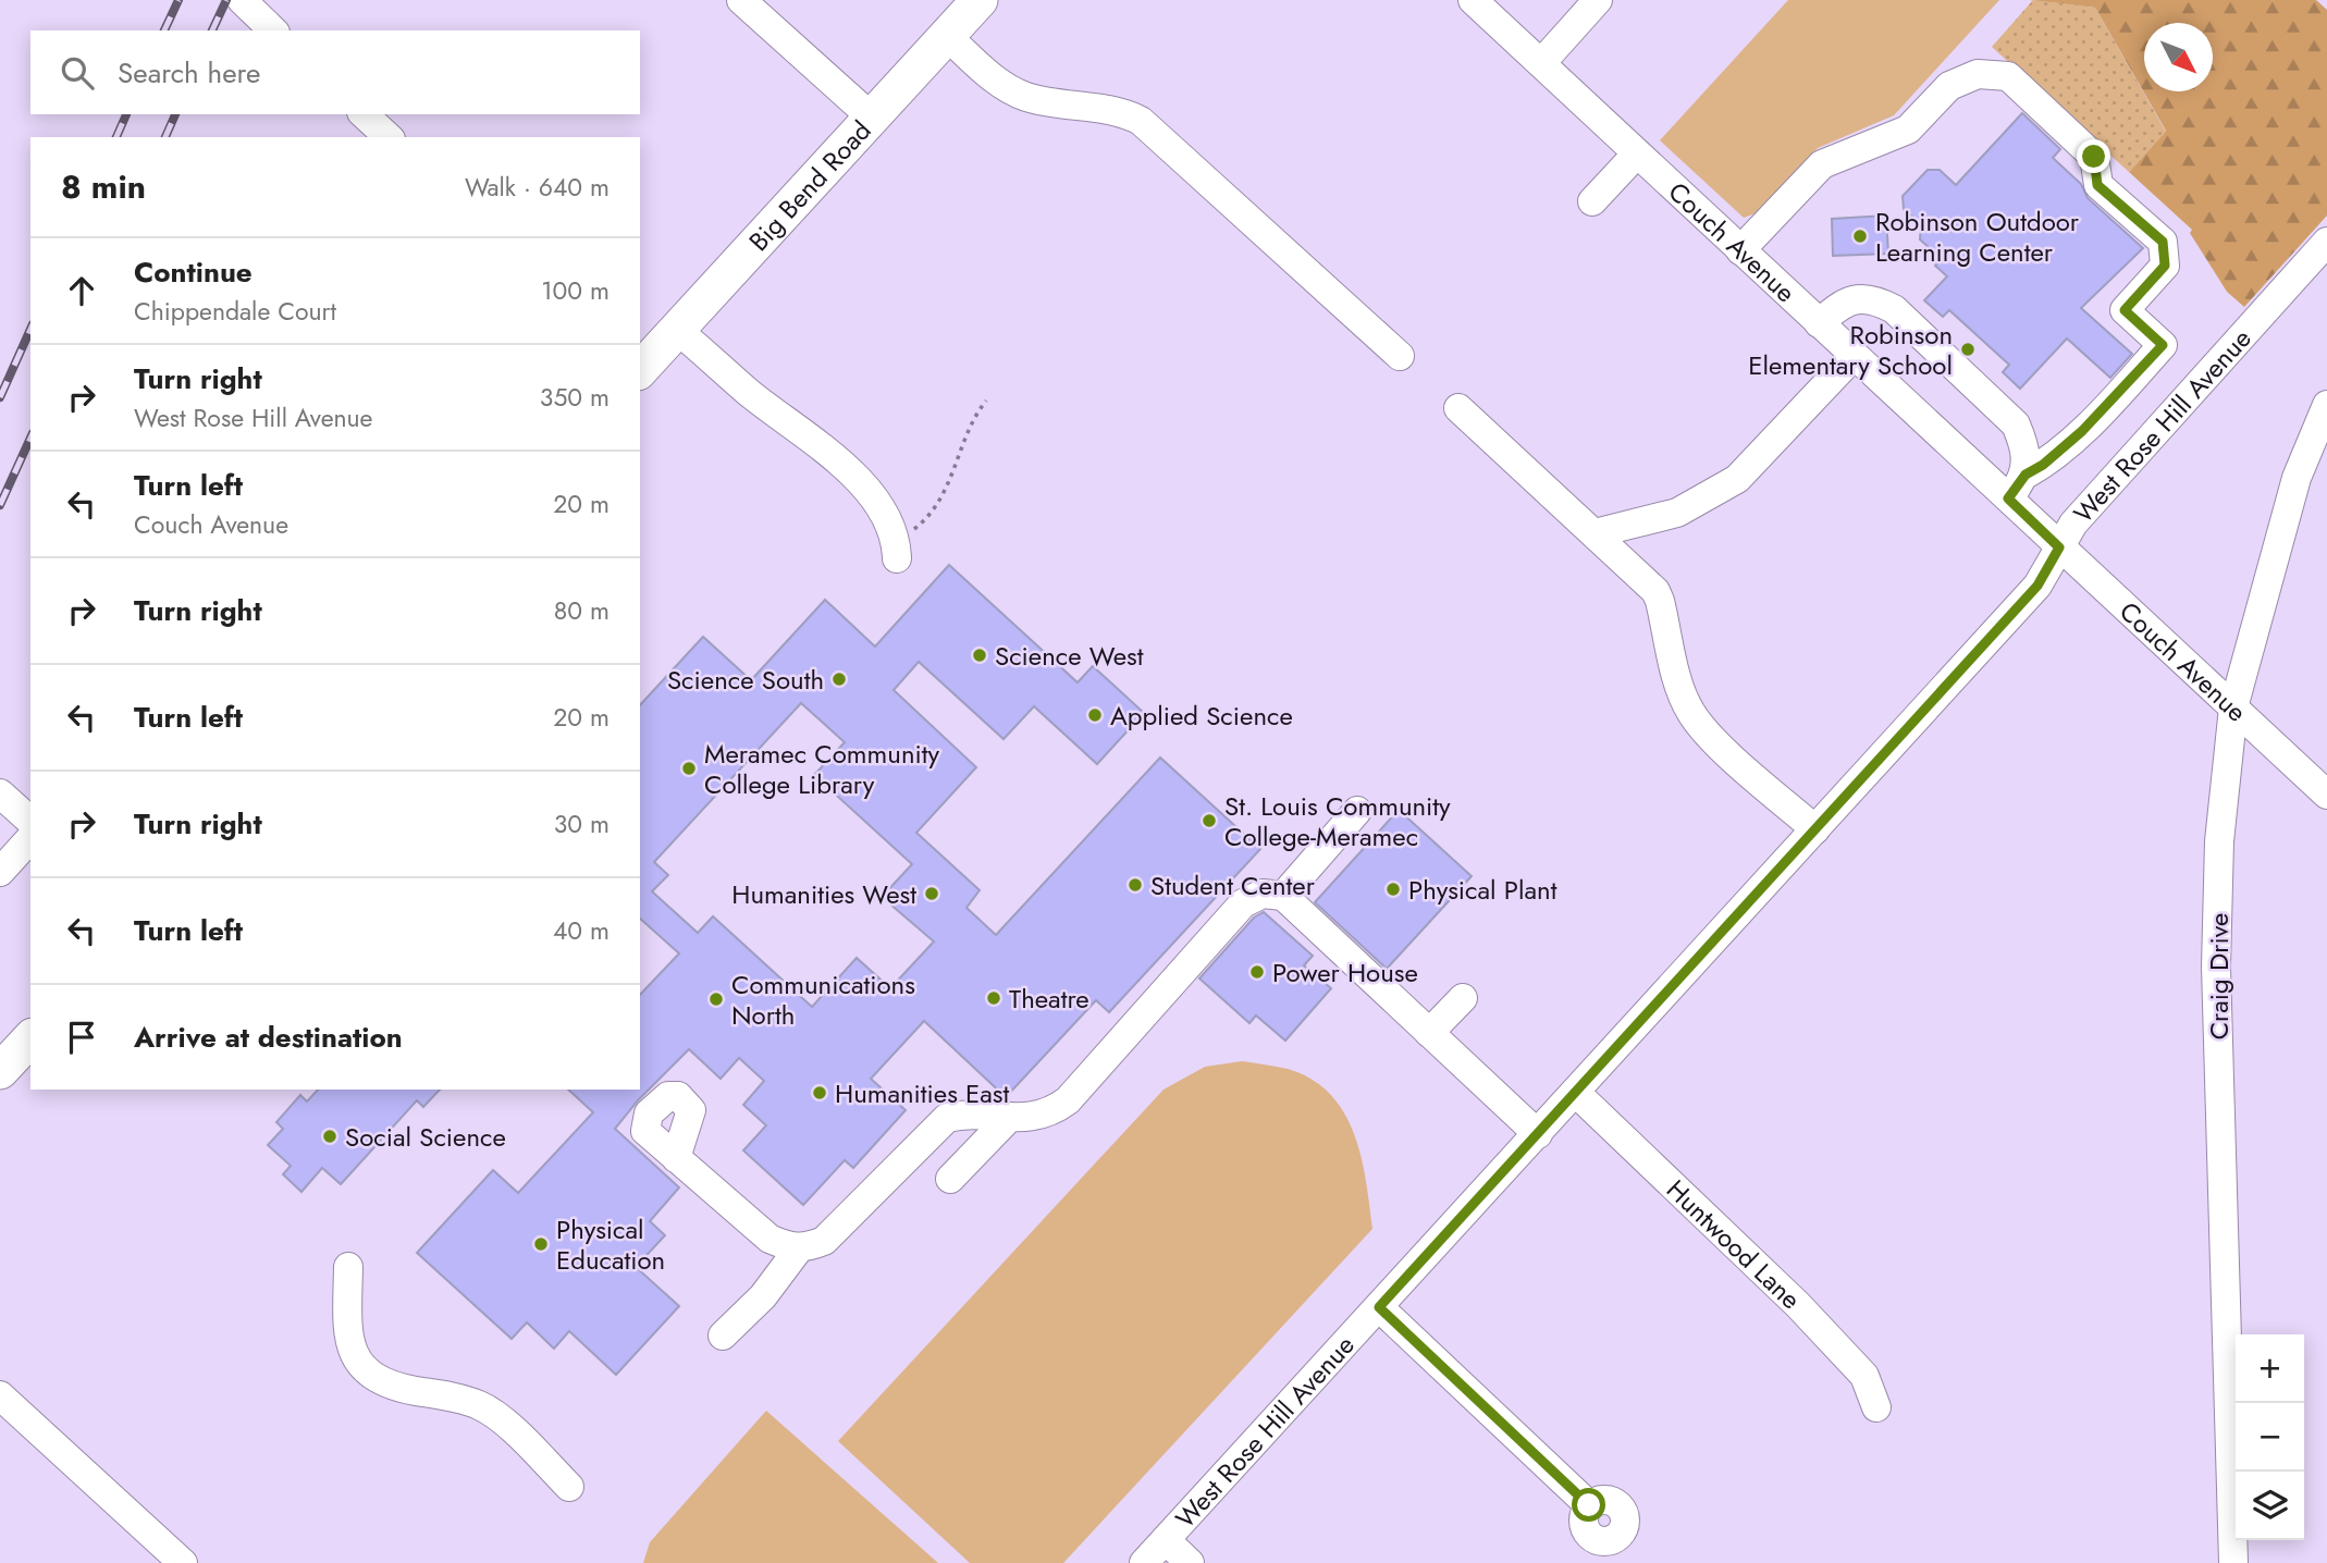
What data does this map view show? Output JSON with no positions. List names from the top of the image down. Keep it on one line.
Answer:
{"streets":{"main road":["Big Bend Road"],"street":["Couch Avenue","West Rose Hill Avenue","Craig Drive","Huntwood Lane"]},"crossings":[["Couch Avenue","West Rose Hill Avenue"],["Couch Avenue","Craig Drive"],["West Rose Hill Avenue","Huntwood Lane"]],"places":["Robinson Outdoor Learning Center","Robinson Elementary School","Science West","Science South","Applied Science","Meramec Community College Library","St. Louis Community College-Meramec","Student Center","Physical Plant","Humanities West","Power House","Theatre","Communications North","Humanities East","Social Science","Physical Education"],"north":"bottom right","page":{"search":"Search here","heading":["8 min","Walk · 640 m"],"list":[["Continue","Chippendale Court","100 m"],["Turn right","West Rose Hill Avenue","350 m"],["Turn left","Couch Avenue","20 m"],["Turn right","80 m"],["Turn left","20 m"],["Turn right","30 m"],["Turn left","40 m"],"Arrive at destination"],"map_buttons":["+","−"]}}
